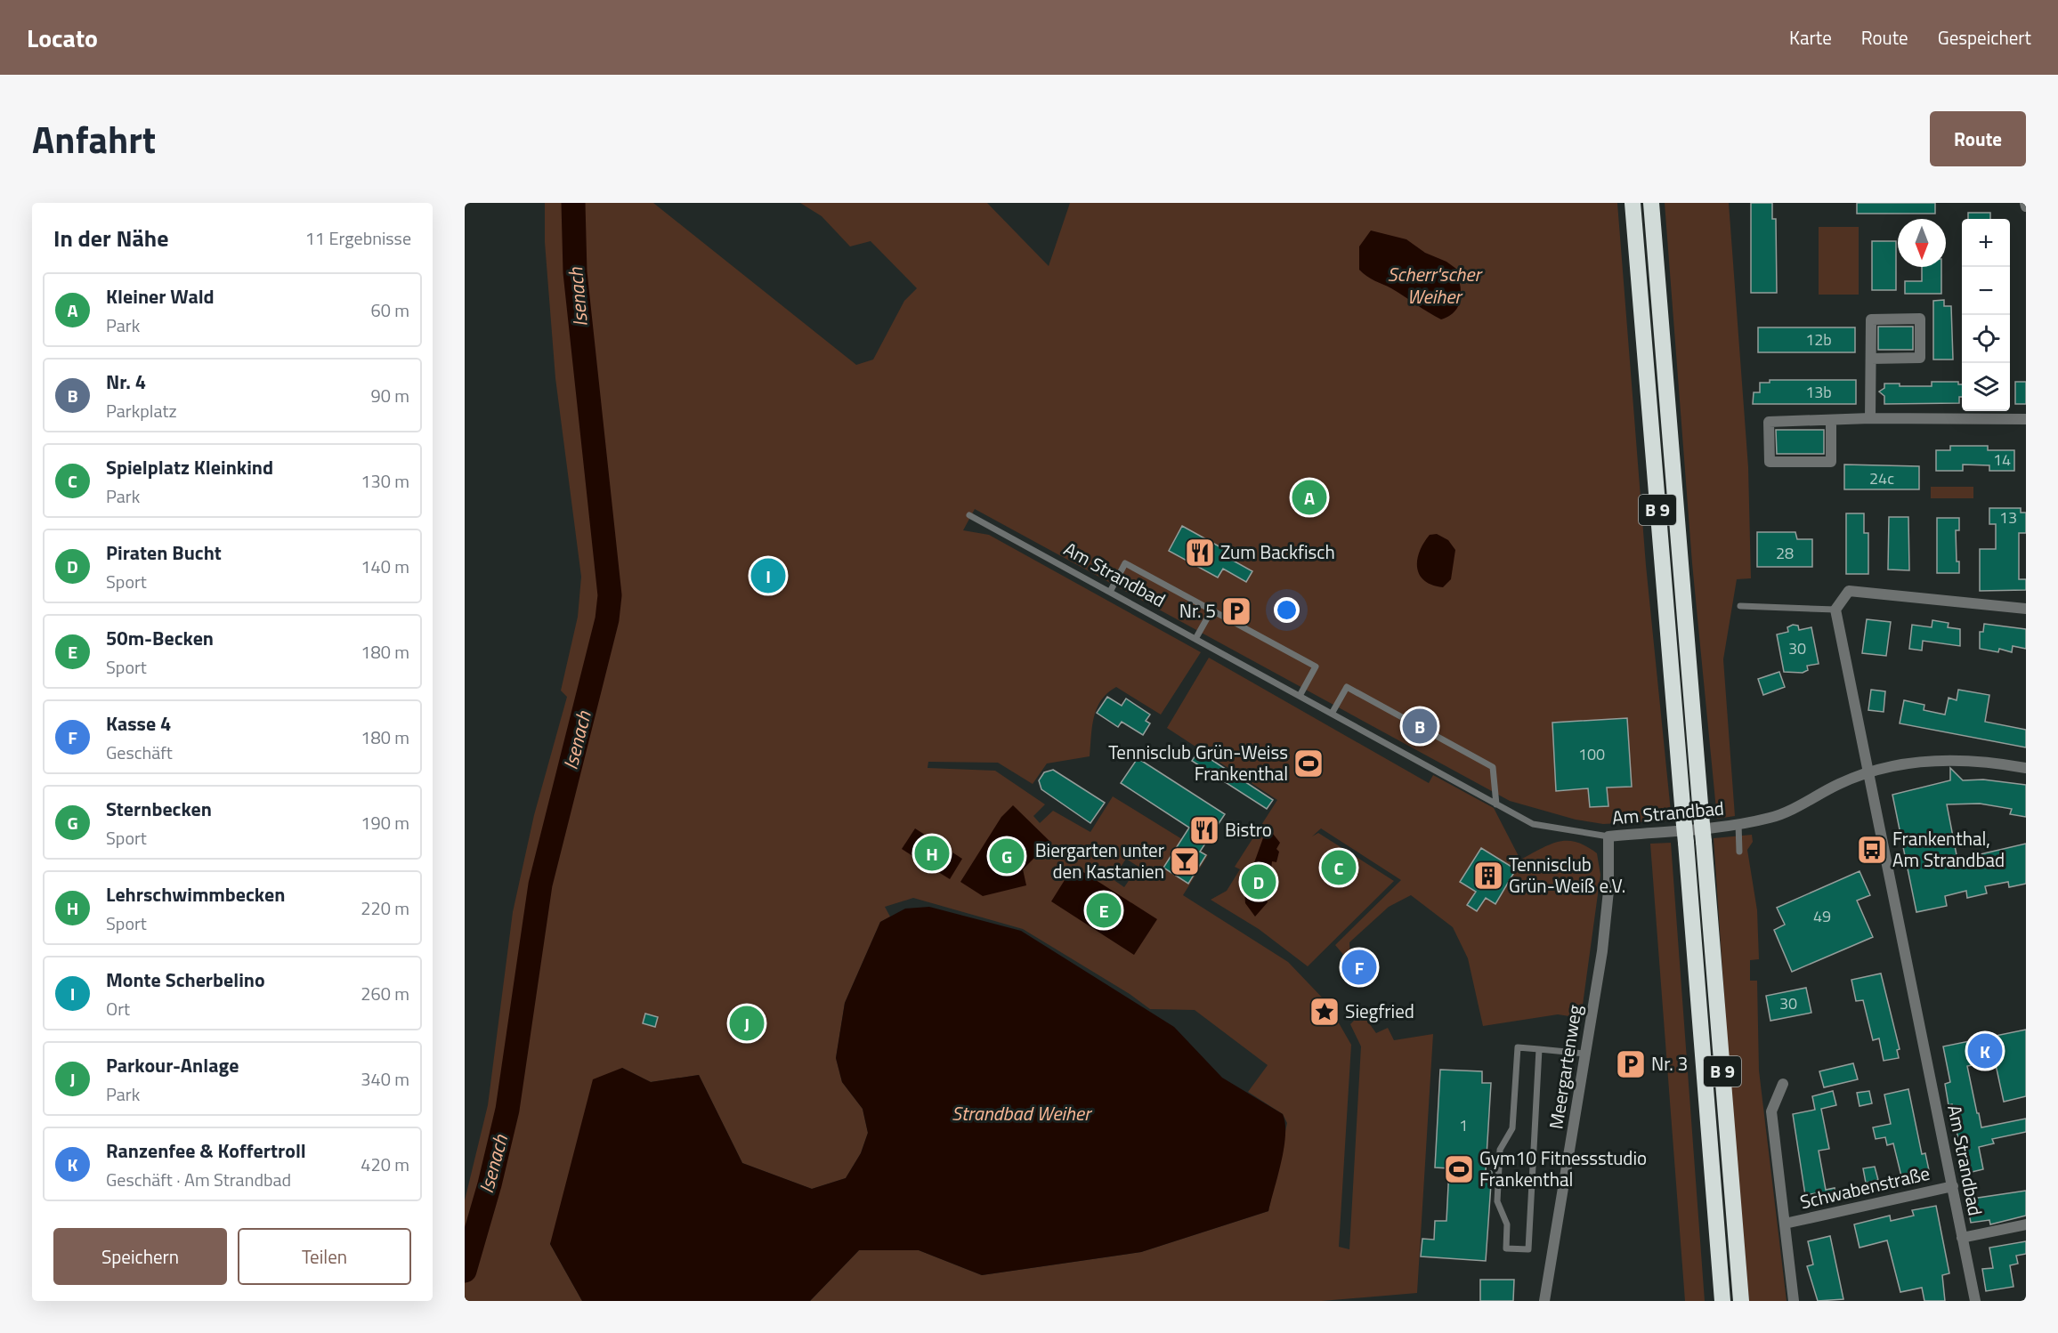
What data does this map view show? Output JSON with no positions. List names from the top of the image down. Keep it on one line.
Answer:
{"streets":{"highway":["B 9"],"street":["Am Strandbad","Meergartenweg","Schwabenstraße"]},"crossings":[["Am Strandbad","Meergartenweg"],["Am Strandbad","Schwabenstraße"]],"water":["Scherr'scher Weiher","Isenach","Strandbad Weiher"],"places":{"restaurant":["Zum Backfisch","Bistro"],"parking":["Nr. 5","Nr. 3"],"sports":["Tennisclub Grün-Weiss Frankenthal","Gym10 Fitnessstudio Frankenthal"],"bus stop":["Frankenthal, Am Strandbad"],"bar":["Biergarten unter den Kastanien"],"building":["Tennisclub Grün-Weiß e.V."],"place":["Siegfried"]},"house_numbers":["12b","13b","14","24c","13","28","30","100","49","30","1"],"north":"bottom","page":{"header":"Locato","nav":["Karte","Route","Gespeichert"],"title":"Anfahrt","buttons":["Route",["Speichern","Teilen"]],"heading":["In der Nähe","11 Ergebnisse"],"map_buttons":["+","−"],"list":[{"mark":"A","name":"Kleiner Wald","note":"Park","value":"60 m"},{"mark":"B","name":"Nr. 4","note":"Parkplatz","value":"90 m"},{"mark":"C","name":"Spielplatz Kleinkind","note":"Park","value":"130 m"},{"mark":"D","name":"Piraten Bucht","note":"Sport","value":"140 m"},{"mark":"E","name":"50m-Becken","note":"Sport","value":"180 m"},{"mark":"F","name":"Kasse 4","note":"Geschäft","value":"180 m"},{"mark":"G","name":"Sternbecken","note":"Sport","value":"190 m"},{"mark":"H","name":"Lehrschwimmbecken","note":"Sport","value":"220 m"},{"mark":"I","name":"Monte Scherbelino","note":"Ort","value":"260 m"},{"mark":"J","name":"Parkour-Anlage","note":"Park","value":"340 m"},{"mark":"K","name":"Ranzenfee & Koffertroll","note":"Geschäft · Am Strandbad","value":"420 m"}],"pins":["A","I","B","H","G","C","D","E","F","J","K"]}}
